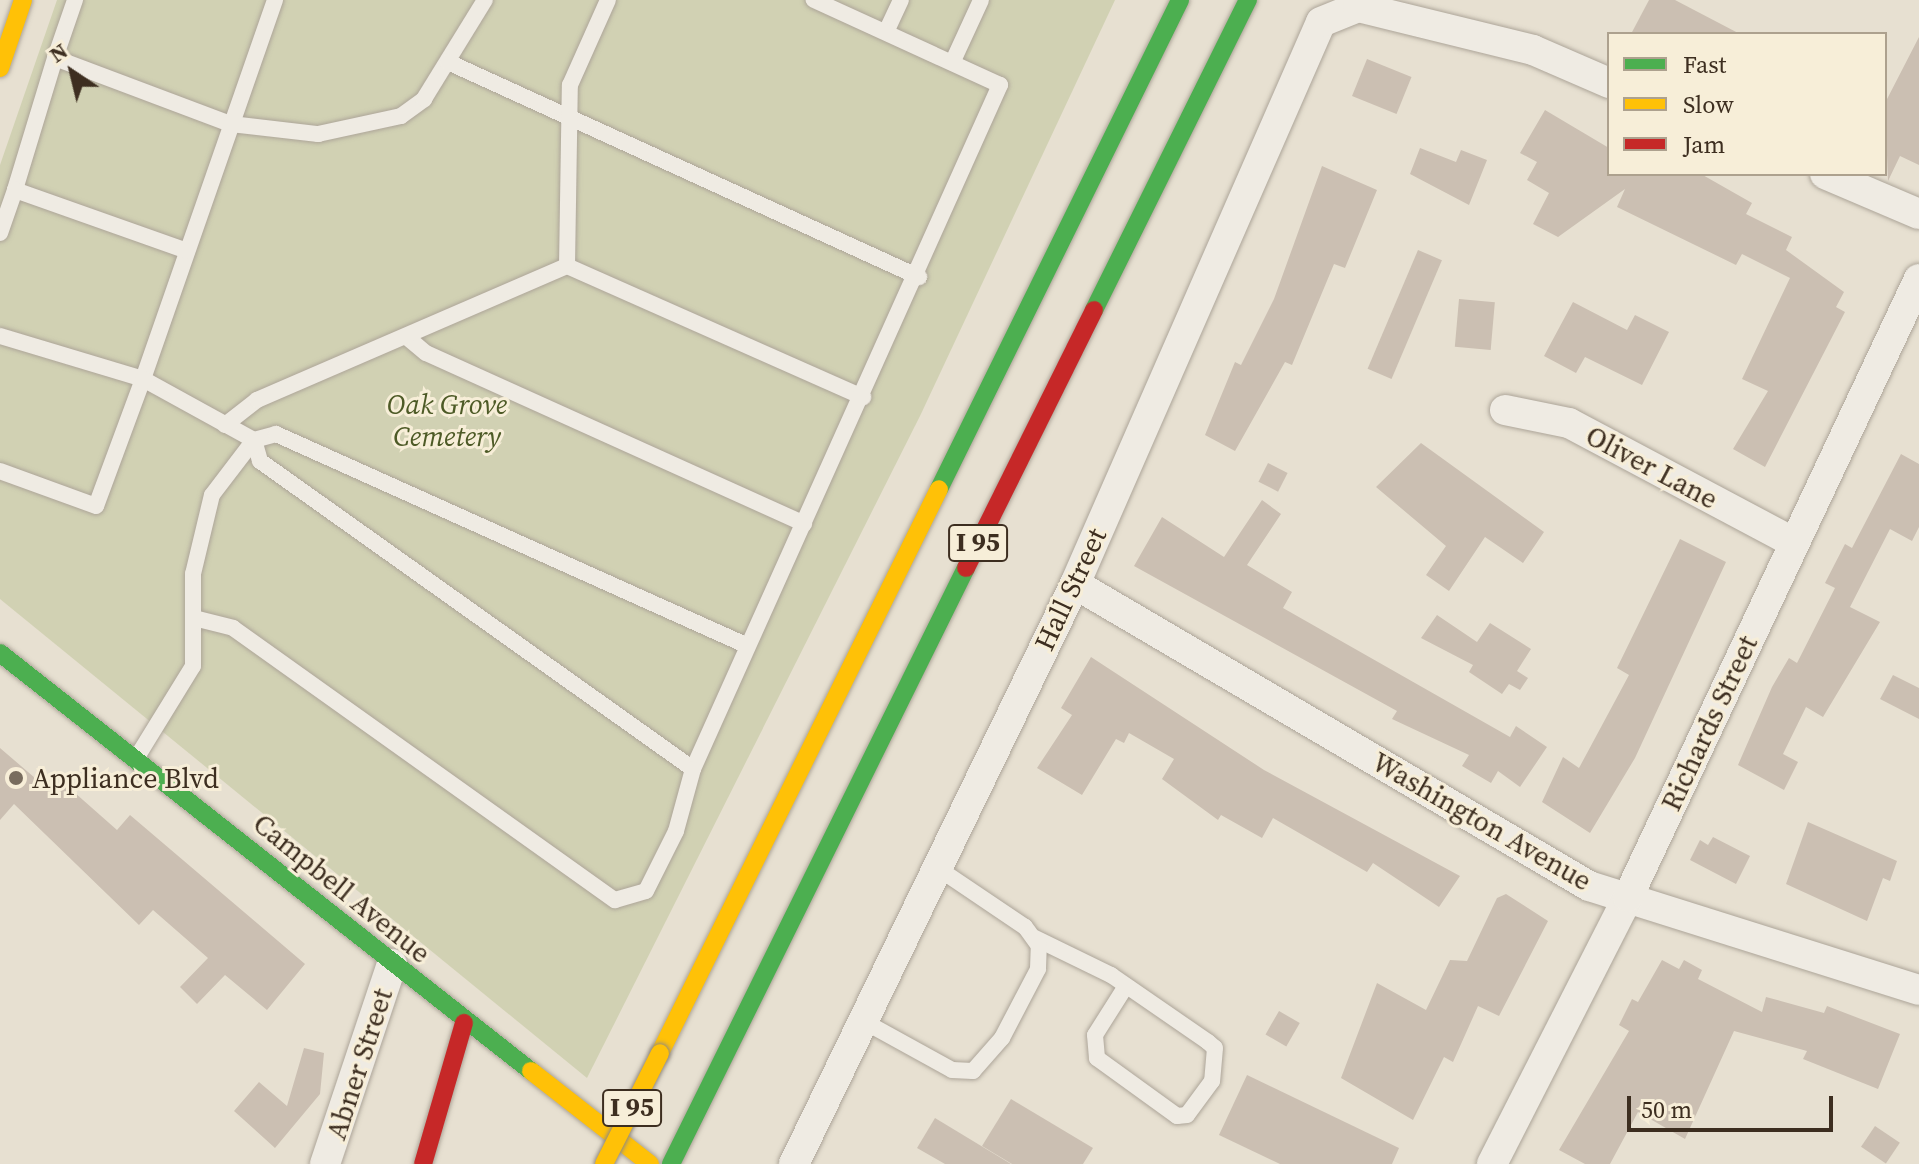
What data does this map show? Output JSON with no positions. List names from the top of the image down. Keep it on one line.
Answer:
{"streets":{"main road":["I 95","Campbell Avenue"],"street":["Oliver Lane","Hall Street","Richards Street","Washington Avenue","Abner Street"]},"crossings":[["Oliver Lane","Richards Street"],["Hall Street","Washington Avenue"],["Richards Street","Washington Avenue"],["Campbell Avenue","Abner Street"]],"parks":["Oak Grove Cemetery"],"places":["Appliance Blvd"],"legend":["Fast","Slow","Jam"],"scale_bar":"50 m","north":"top left"}
